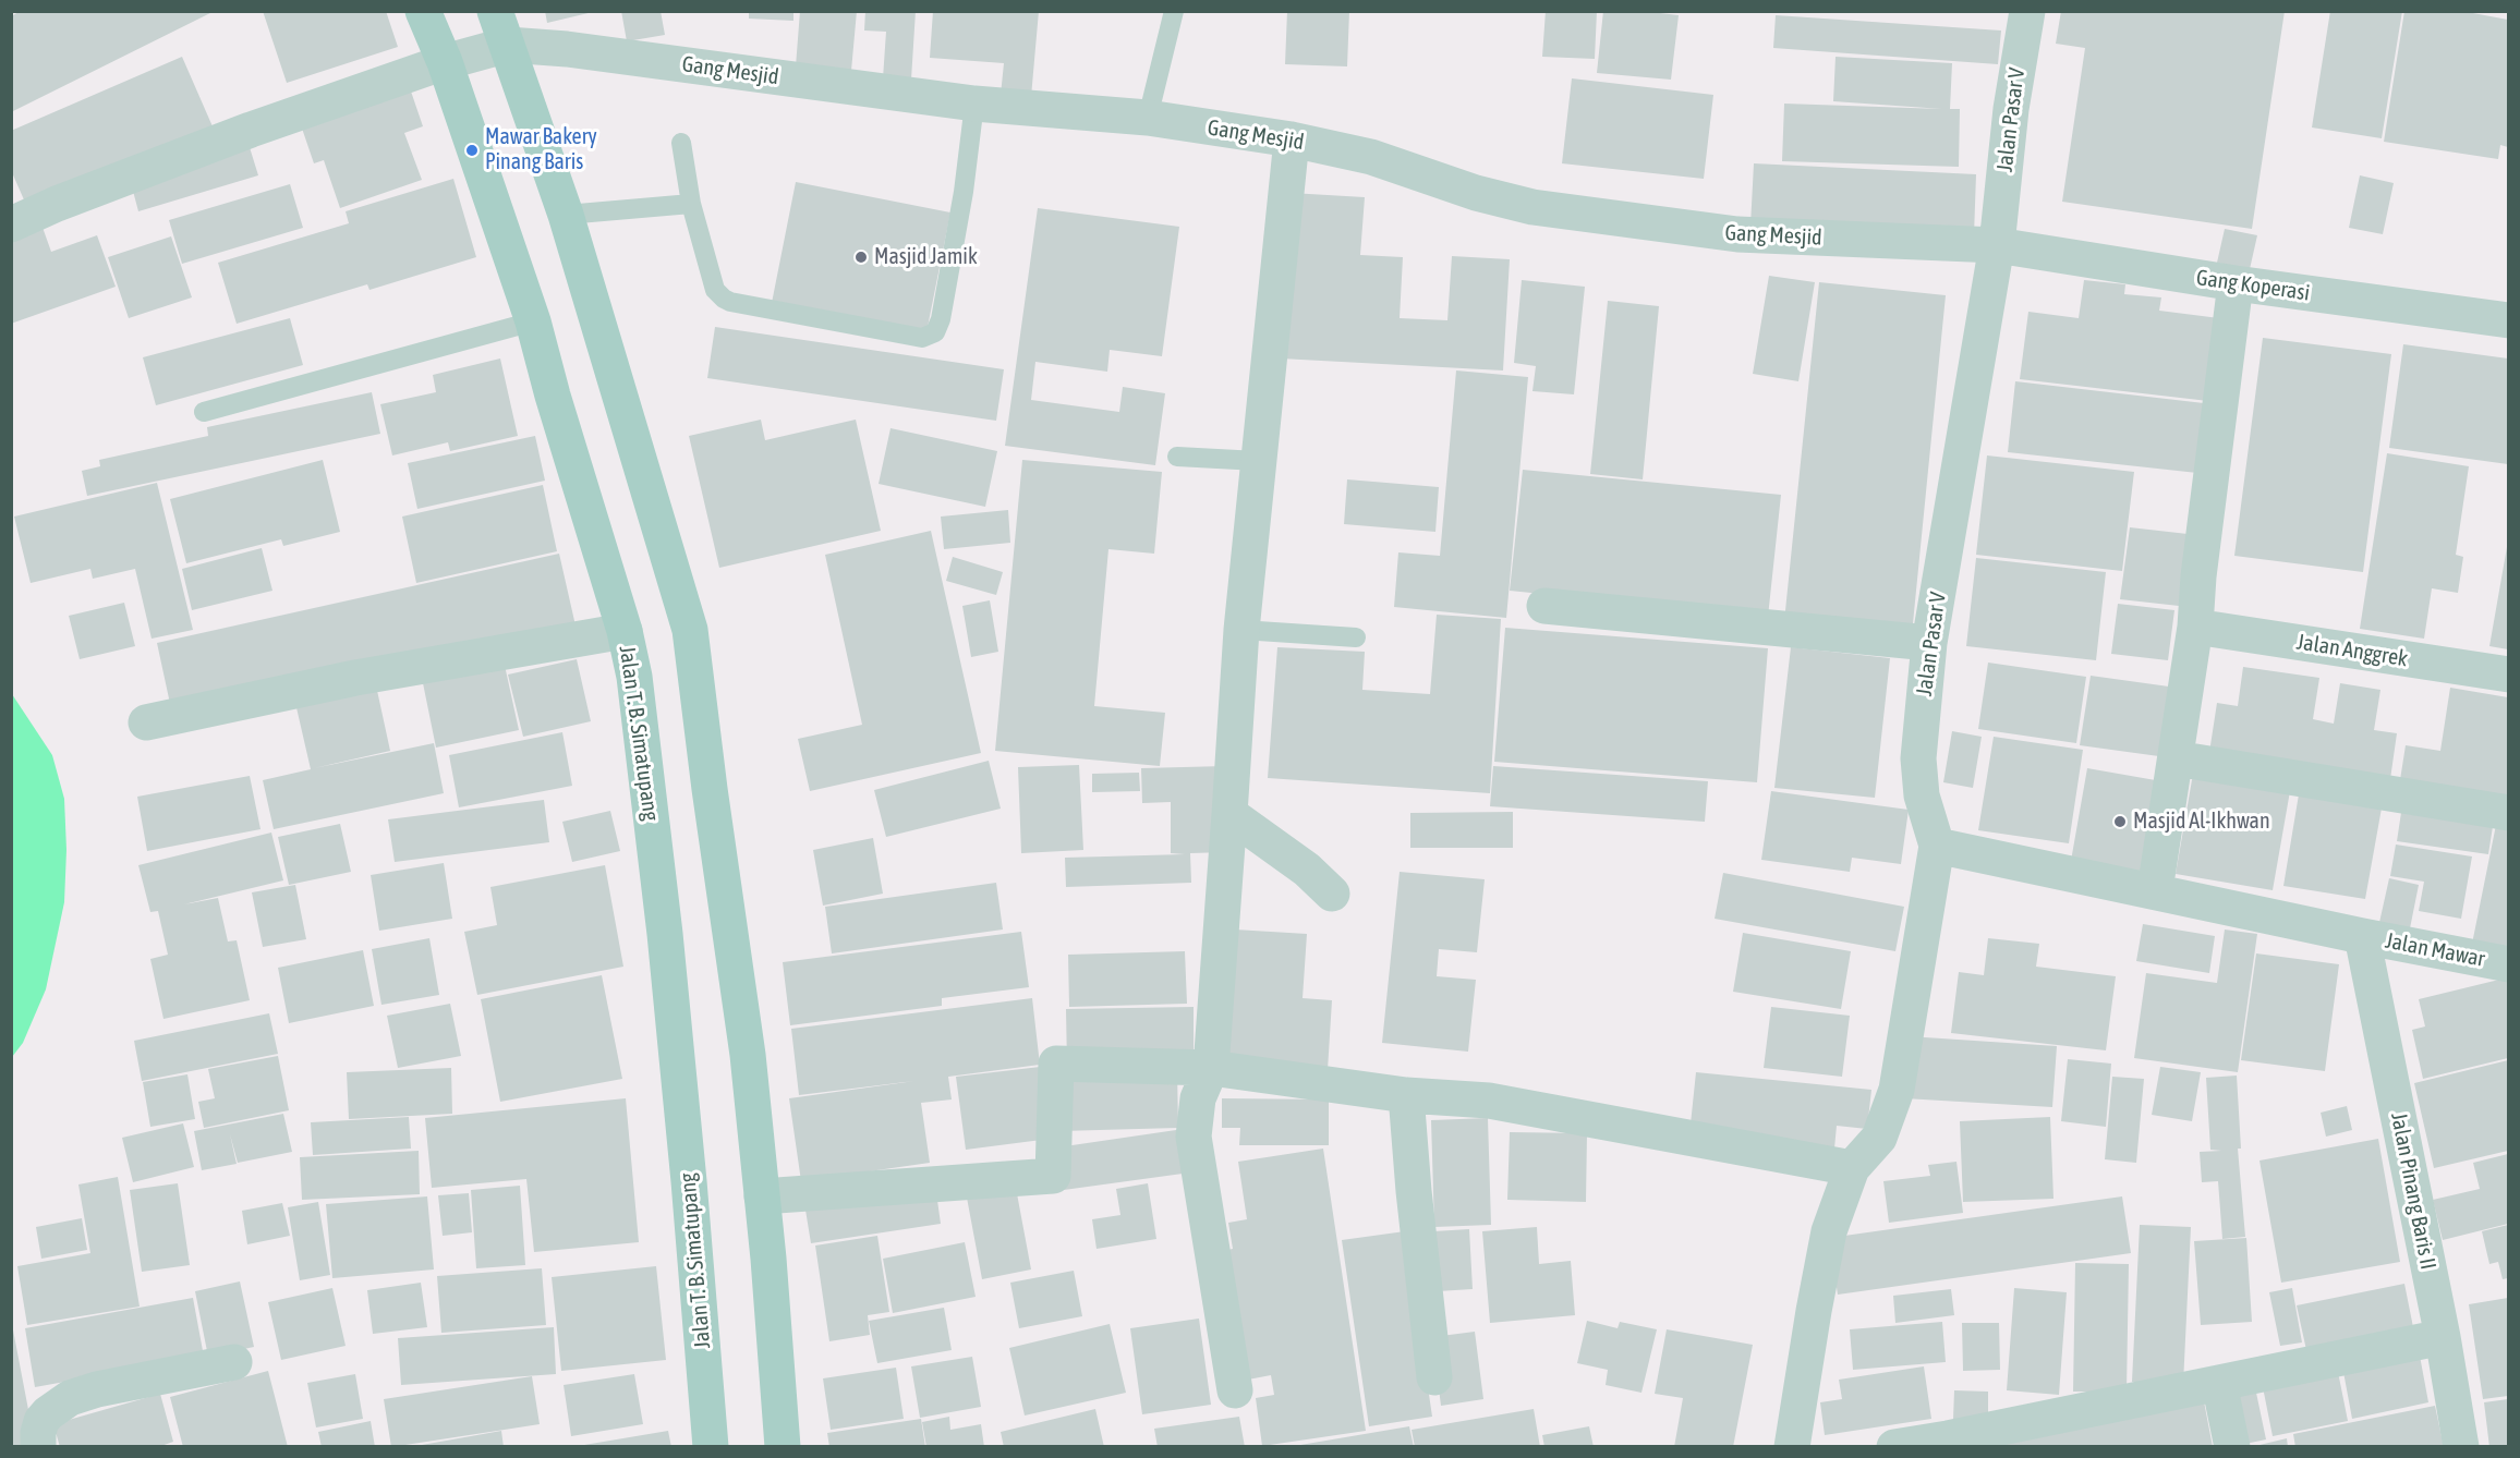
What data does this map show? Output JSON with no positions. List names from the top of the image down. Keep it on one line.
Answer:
{"streets":{"main road":["Jalan T. B. Simatupang"],"street":["Gang Mesjid","Jalan Pasar V","Gang Koperasi","Jalan Anggrek","Jalan Mawar","Jalan Pinang Baris II"]},"crossings":[["Gang Mesjid","Jalan Pasar V"],["Gang Mesjid","Gang Koperasi"],["Gang Mesjid","Jalan T. B. Simatupang"],["Jalan Pasar V","Gang Koperasi"],["Jalan Mawar","Jalan Pinang Baris II"]],"places":["Mawar Bakery Pinang Baris","Masjid Jamik","Masjid Al-Ikhwan"]}
